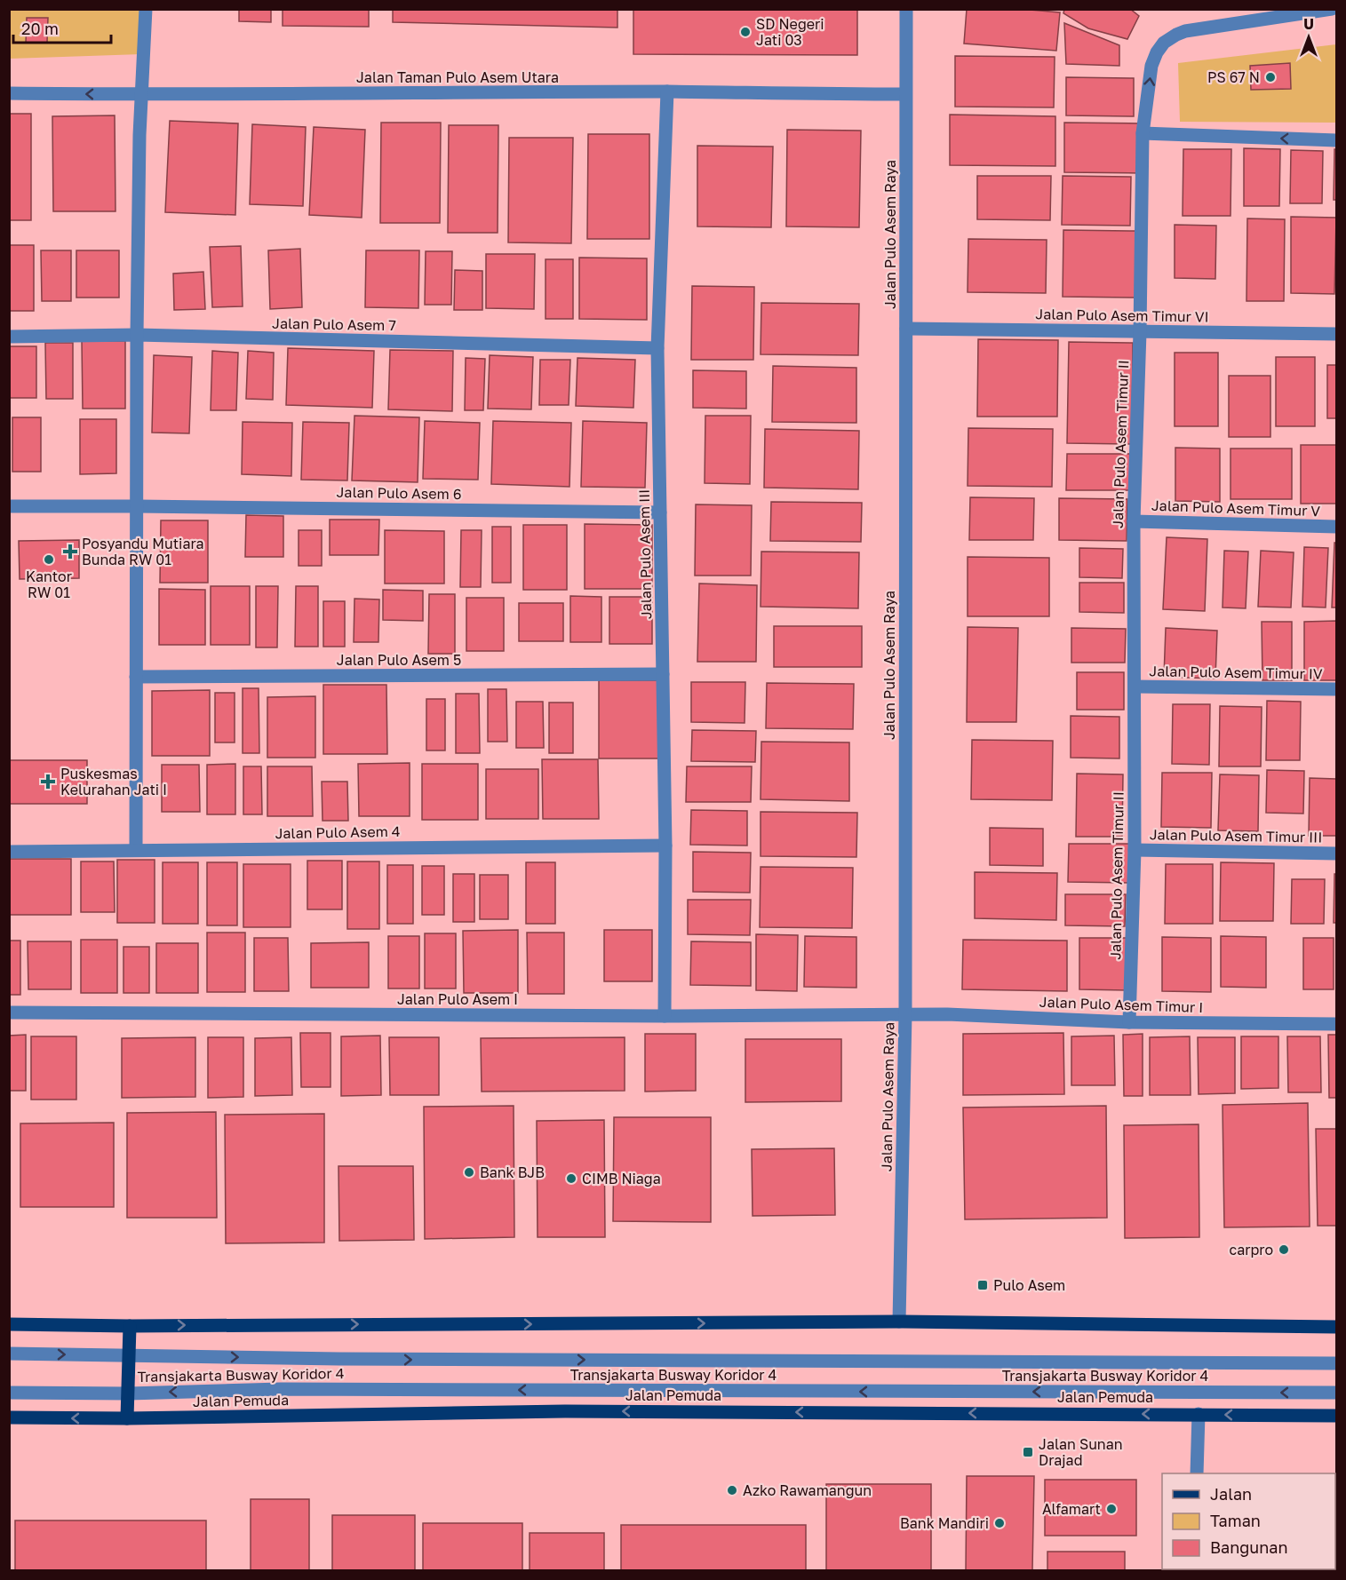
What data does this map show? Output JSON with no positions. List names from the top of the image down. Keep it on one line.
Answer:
{"streets":{"main road":["Jalan Pemuda"],"street":["Jalan Taman Pulo Asem Utara","Jalan Pulo Asem Raya","Jalan Pulo Asem Timur VI","Jalan Pulo Asem 7","Jalan Pulo Asem Timur II","Jalan Pulo Asem 6","Jalan Pulo Asem Timur V","Jalan Pulo Asem III","Jalan Pulo Asem 5","Jalan Pulo Asem Timur IV","Jalan Pulo Asem 4","Jalan Pulo Asem Timur III","Jalan Pulo Asem I","Jalan Pulo Asem Timur I","Transjakarta Busway Koridor 4"]},"crossings":[["Jalan Taman Pulo Asem Utara","Jalan Pulo Asem Raya"],["Jalan Taman Pulo Asem Utara","Jalan Pulo Asem III"],["Jalan Pulo Asem Raya","Jalan Pulo Asem Timur VI"],["Jalan Pulo Asem Raya","Jalan Pulo Asem I"],["Jalan Pulo Asem Raya","Jalan Pulo Asem Timur I"],["Jalan Pulo Asem Timur VI","Jalan Pulo Asem Timur II"],["Jalan Pulo Asem 7","Jalan Pulo Asem III"],["Jalan Pulo Asem Timur II","Jalan Pulo Asem Timur V"],["Jalan Pulo Asem Timur II","Jalan Pulo Asem Timur IV"],["Jalan Pulo Asem Timur II","Jalan Pulo Asem Timur III"],["Jalan Pulo Asem Timur II","Jalan Pulo Asem Timur I"],["Jalan Pulo Asem 6","Jalan Pulo Asem III"],["Jalan Pulo Asem III","Jalan Pulo Asem 5"],["Jalan Pulo Asem III","Jalan Pulo Asem 4"],["Jalan Pulo Asem III","Jalan Pulo Asem I"],["Jalan Pulo Asem I","Jalan Pulo Asem Timur I"]],"places":{"other":["SD Negeri Jati 03","PS 67 N","Kantor RW 01","Bank BJB","CIMB Niaga","carpro","Azko Rawamangun","Alfamart","Bank Mandiri"],"health":["Posyandu Mutiara Bunda RW 01","Puskesmas Kelurahan Jati I"],"transit":["Pulo Asem","Jalan Sunan Drajad"]},"legend":["Jalan","Taman","Bangunan"],"scale_bar":"20 m","north":"top"}
